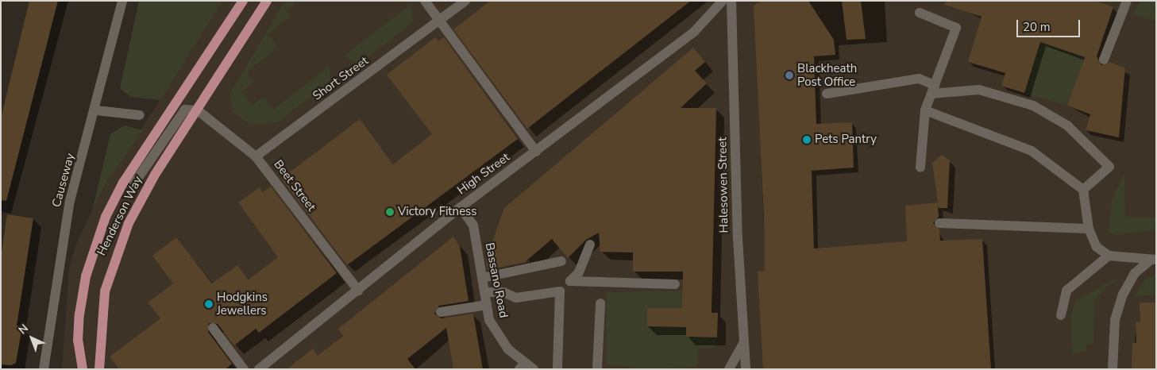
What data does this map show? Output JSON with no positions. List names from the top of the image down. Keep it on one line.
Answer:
{"streets":{"main road":["Henderson Way"],"street":["Short Street","High Street","Causeway","Halesowen Street","Beet Street","Bassano Road"]},"crossings":[["Short Street","Beet Street"],["High Street","Beet Street"],["High Street","Bassano Road"],["Beet Street","Henderson Way"]],"places":["Blackheath Post Office","Pets Pantry","Victory Fitness","Hodgkins Jewellers"],"scale_bar":"20 m","north":"top left"}
